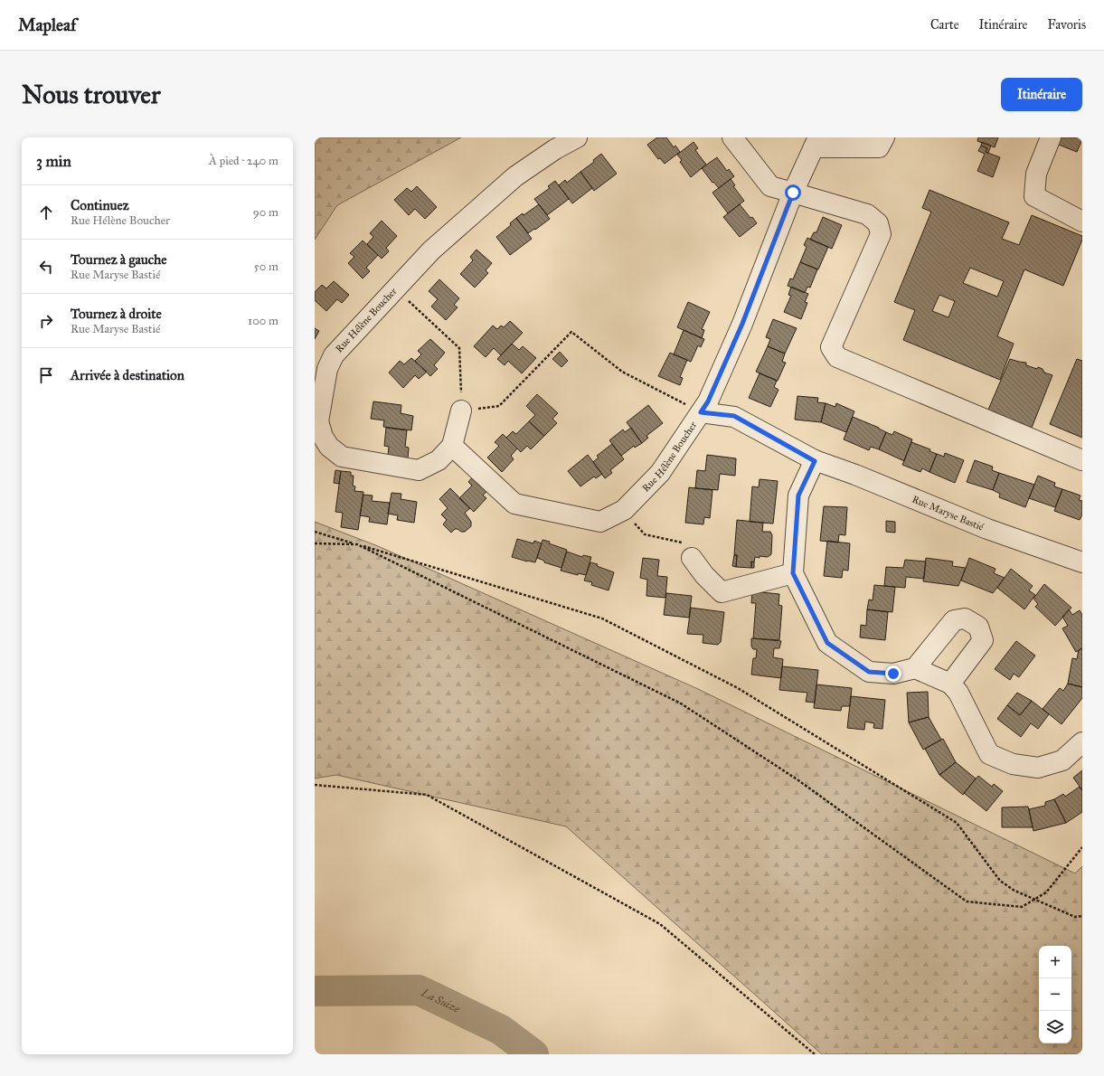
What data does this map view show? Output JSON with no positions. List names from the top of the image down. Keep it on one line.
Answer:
{"streets":{"street":["Rue Hélène Boucher","Rue Maryse Bastié"]},"crossings":[["Rue Hélène Boucher","Rue Maryse Bastié"]],"water":["La Suize"],"page":{"header":"Mapleaf","nav":["Carte","Itinéraire","Favoris"],"buttons":"Itinéraire","title":"Nous trouver","heading":["3 min","À pied · 240 m"],"list":[["Continuez","Rue Hélène Boucher","90 m"],["Tournez à gauche","Rue Maryse Bastié","50 m"],["Tournez à droite","Rue Maryse Bastié","100 m"],"Arrivée à destination"],"map_buttons":["+","−"]}}
